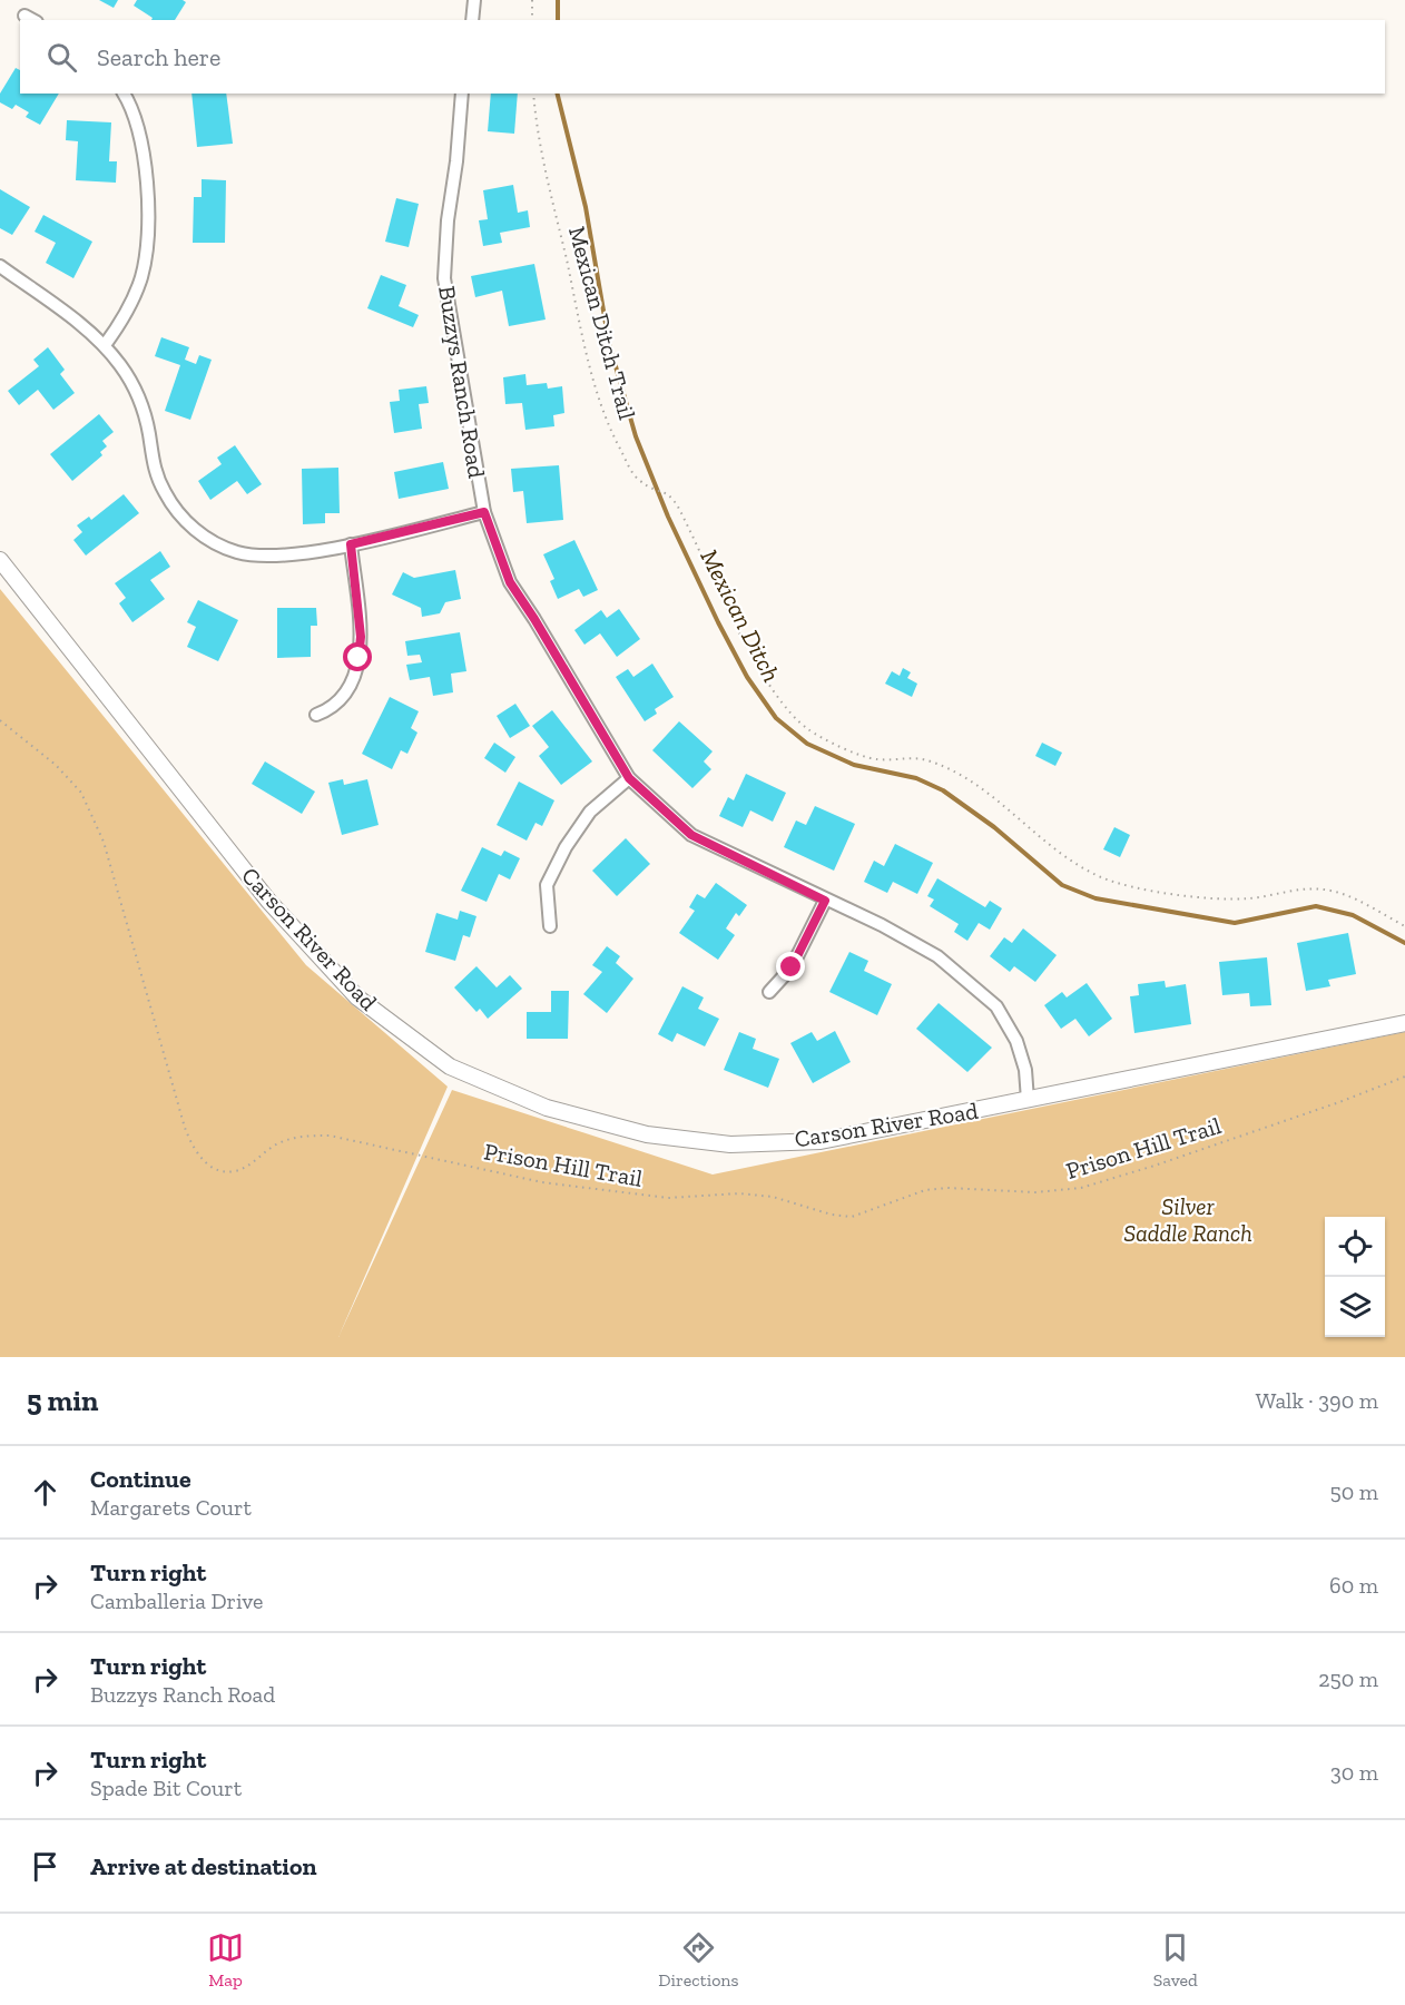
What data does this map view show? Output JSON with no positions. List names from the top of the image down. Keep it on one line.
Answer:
{"streets":{"street":["Buzzys Ranch Road","Carson River Road"],"path":["Mexican Ditch Trail","Prison Hill Trail"]},"crossings":[["Buzzys Ranch Road","Carson River Road"]],"water":["Mexican Ditch"],"parks":["Silver Saddle Ranch"],"page":{"search":"Search here","heading":["5 min","Walk · 390 m"],"list":[["Continue","Margarets Court","50 m"],["Turn right","Camballeria Drive","60 m"],["Turn right","Buzzys Ranch Road","250 m"],["Turn right","Spade Bit Court","30 m"],"Arrive at destination"],"nav":["Map","Directions","Saved"]}}
